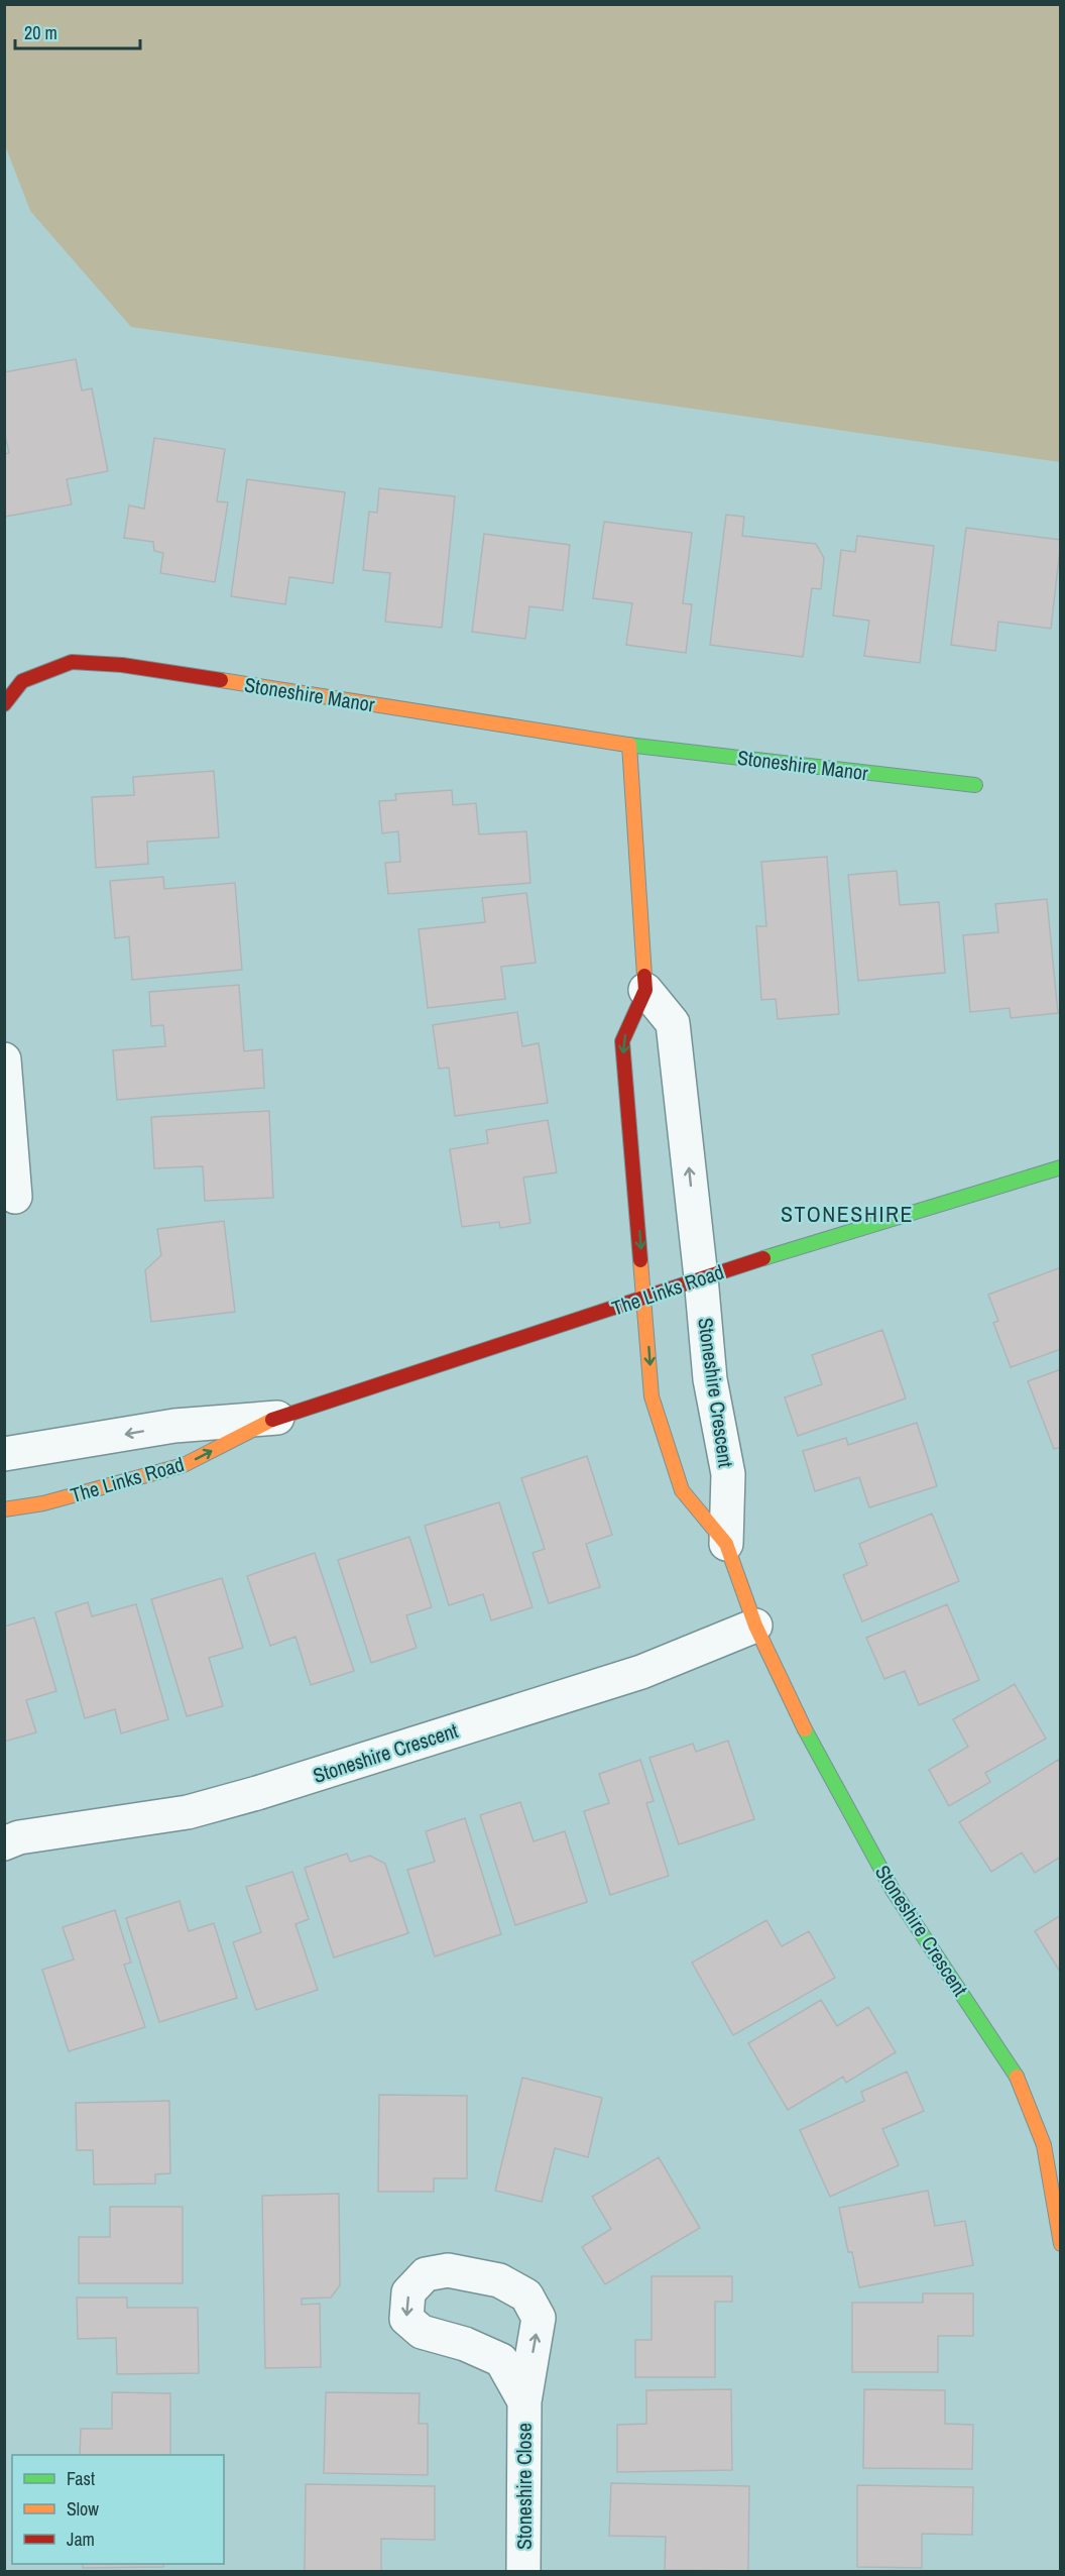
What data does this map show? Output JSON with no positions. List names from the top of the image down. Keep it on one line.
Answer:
{"streets":{"street":["Stoneshire Manor","The Links Road","Stoneshire Crescent","Stoneshire Close"]},"crossings":[["The Links Road","Stoneshire Crescent"]],"districts":["STONESHIRE"],"legend":["Fast","Slow","Jam"],"scale_bar":"20 m"}
